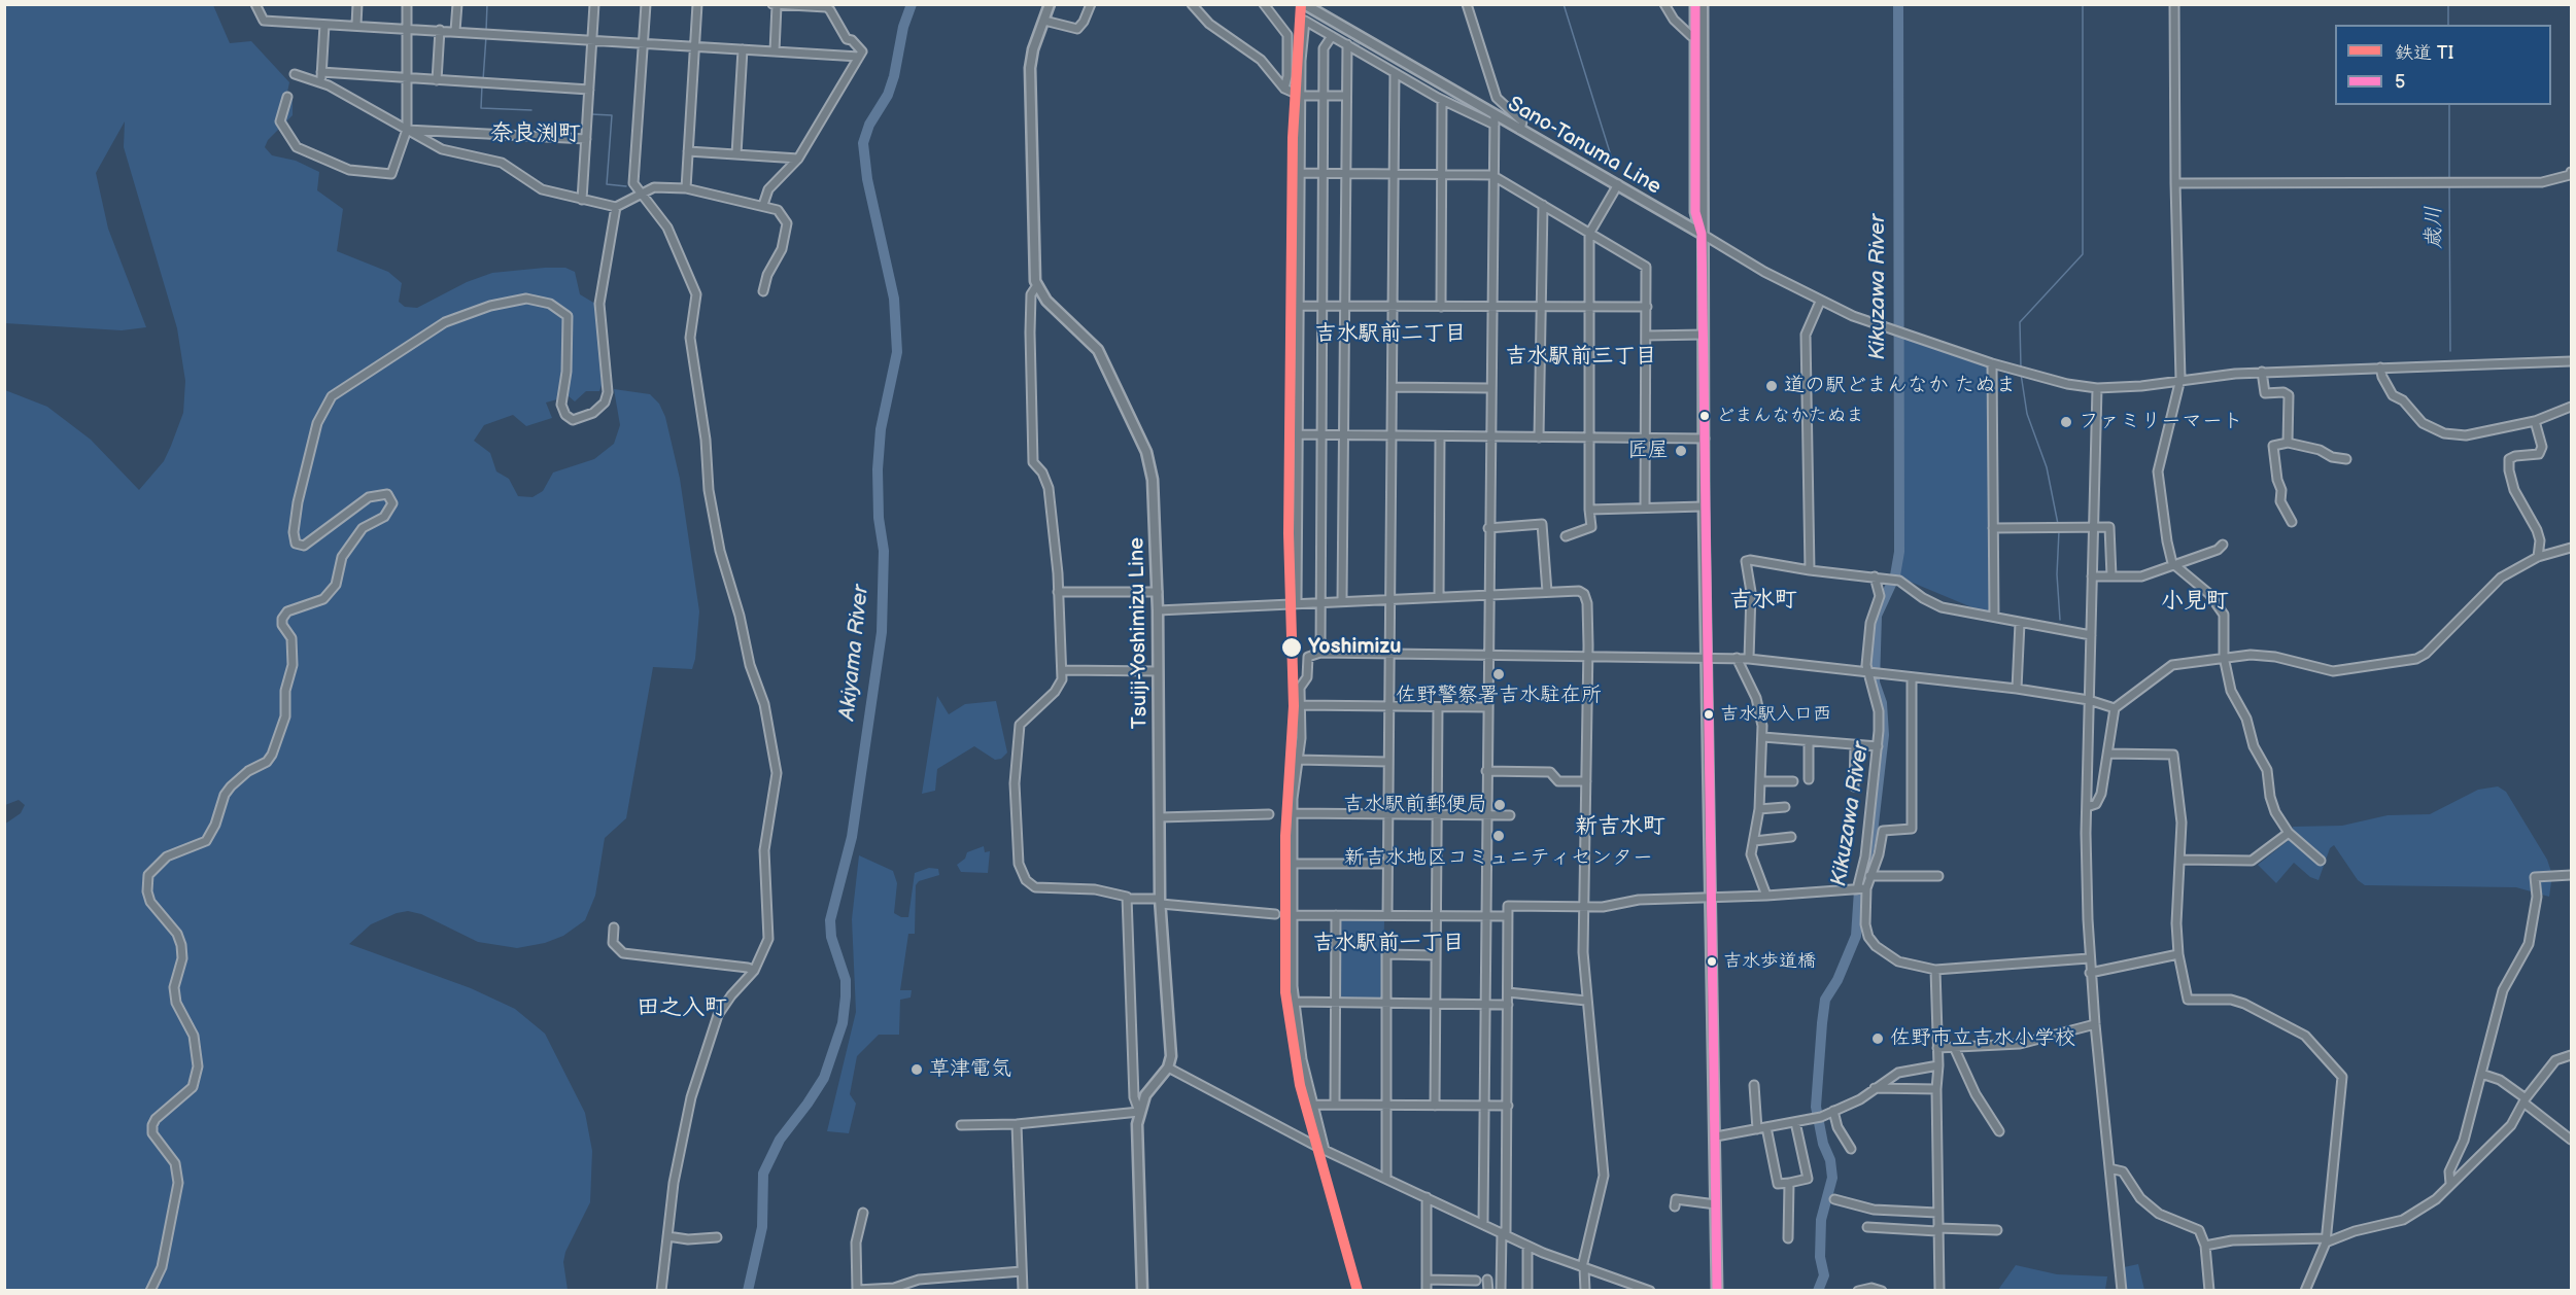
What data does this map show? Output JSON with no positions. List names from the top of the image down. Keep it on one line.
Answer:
{"streets":{"main road":["Sano-Tanuma Line","Tsuiji-Yoshimizu Line"]},"districts":["奈良渕町","吉水駅前二丁目","吉水駅前三丁目","吉水町","小見町","新吉水町","吉水駅前一丁目","田之入町"],"water":["歳川","Kikuzawa River","Akiyama River"],"places":["道の駅どまんなか たぬま","どまんなかたぬま","ファミリーマート","匠屋","Yoshimizu","佐野警察署吉水駐在所","吉水駅入口西","吉水駅前郵便局","新吉水地区コミュニティセンター","吉水歩道橋","佐野市立吉水小学校","草津電気"],"lines":["rail line TI","transit line 5"],"legend":["鉄道 TI","5"]}
